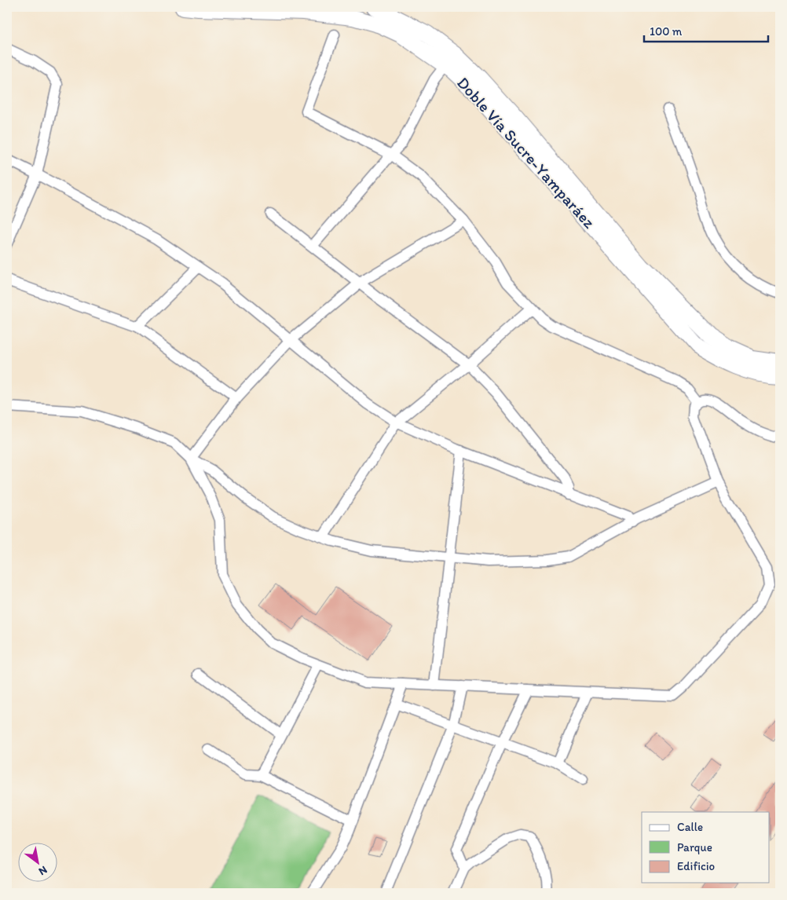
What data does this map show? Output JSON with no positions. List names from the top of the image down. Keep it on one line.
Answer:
{"streets":{"highway":["Doble Vía Sucre-Yamparáez"]},"legend":["Calle","Parque","Edificio"],"scale_bar":"100 m","north":"bottom right"}
